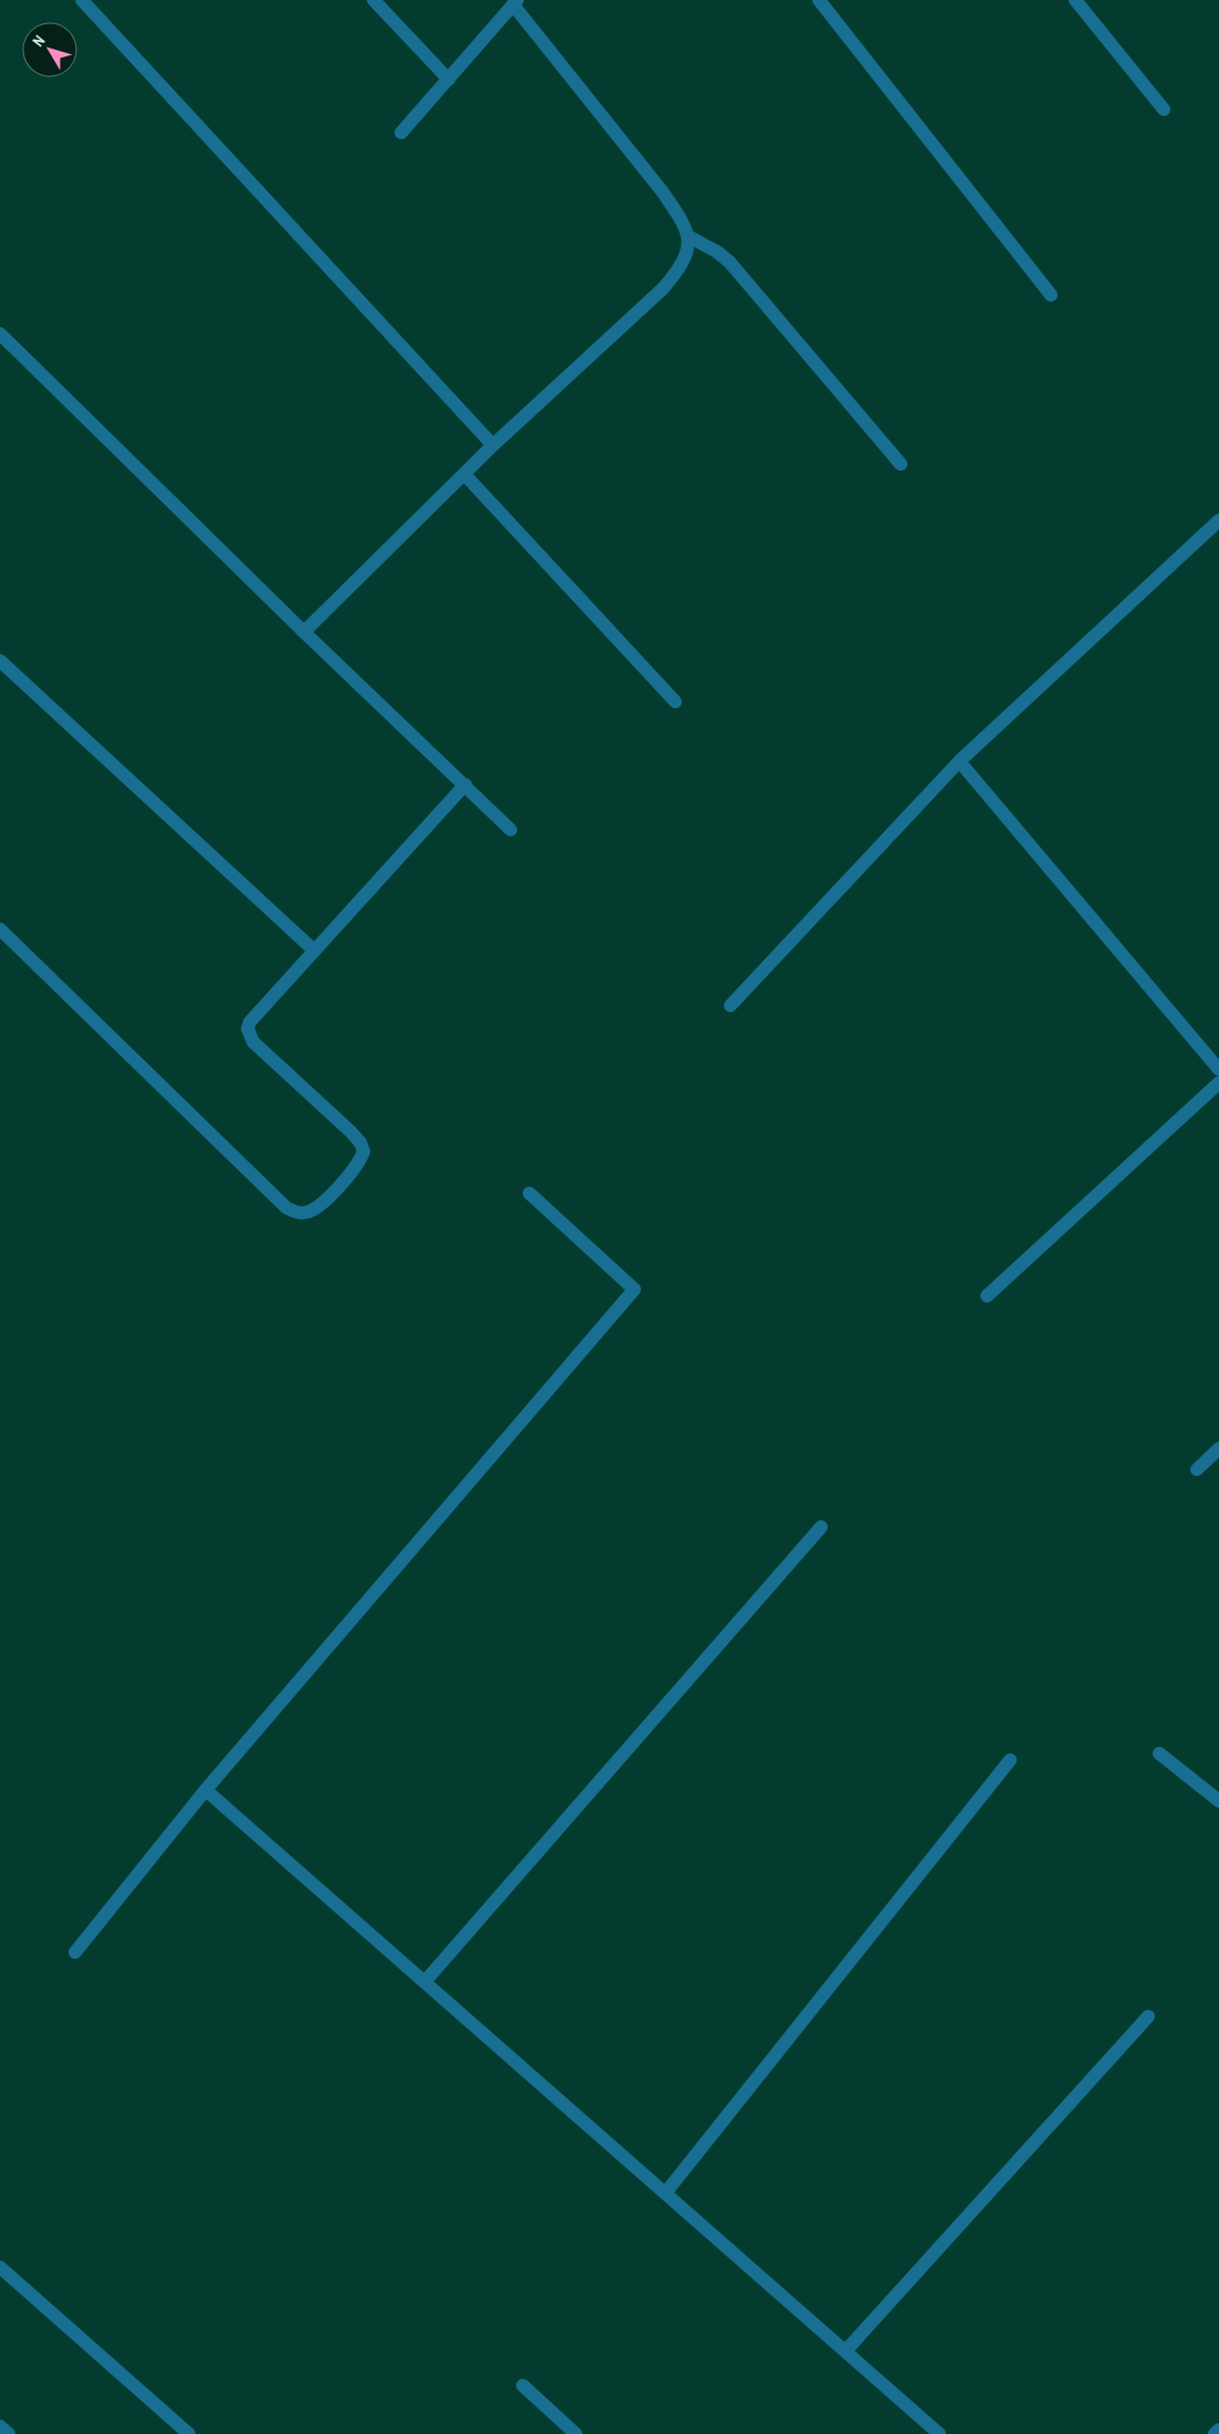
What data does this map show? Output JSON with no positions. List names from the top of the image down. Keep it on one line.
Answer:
{"north":"top left"}
